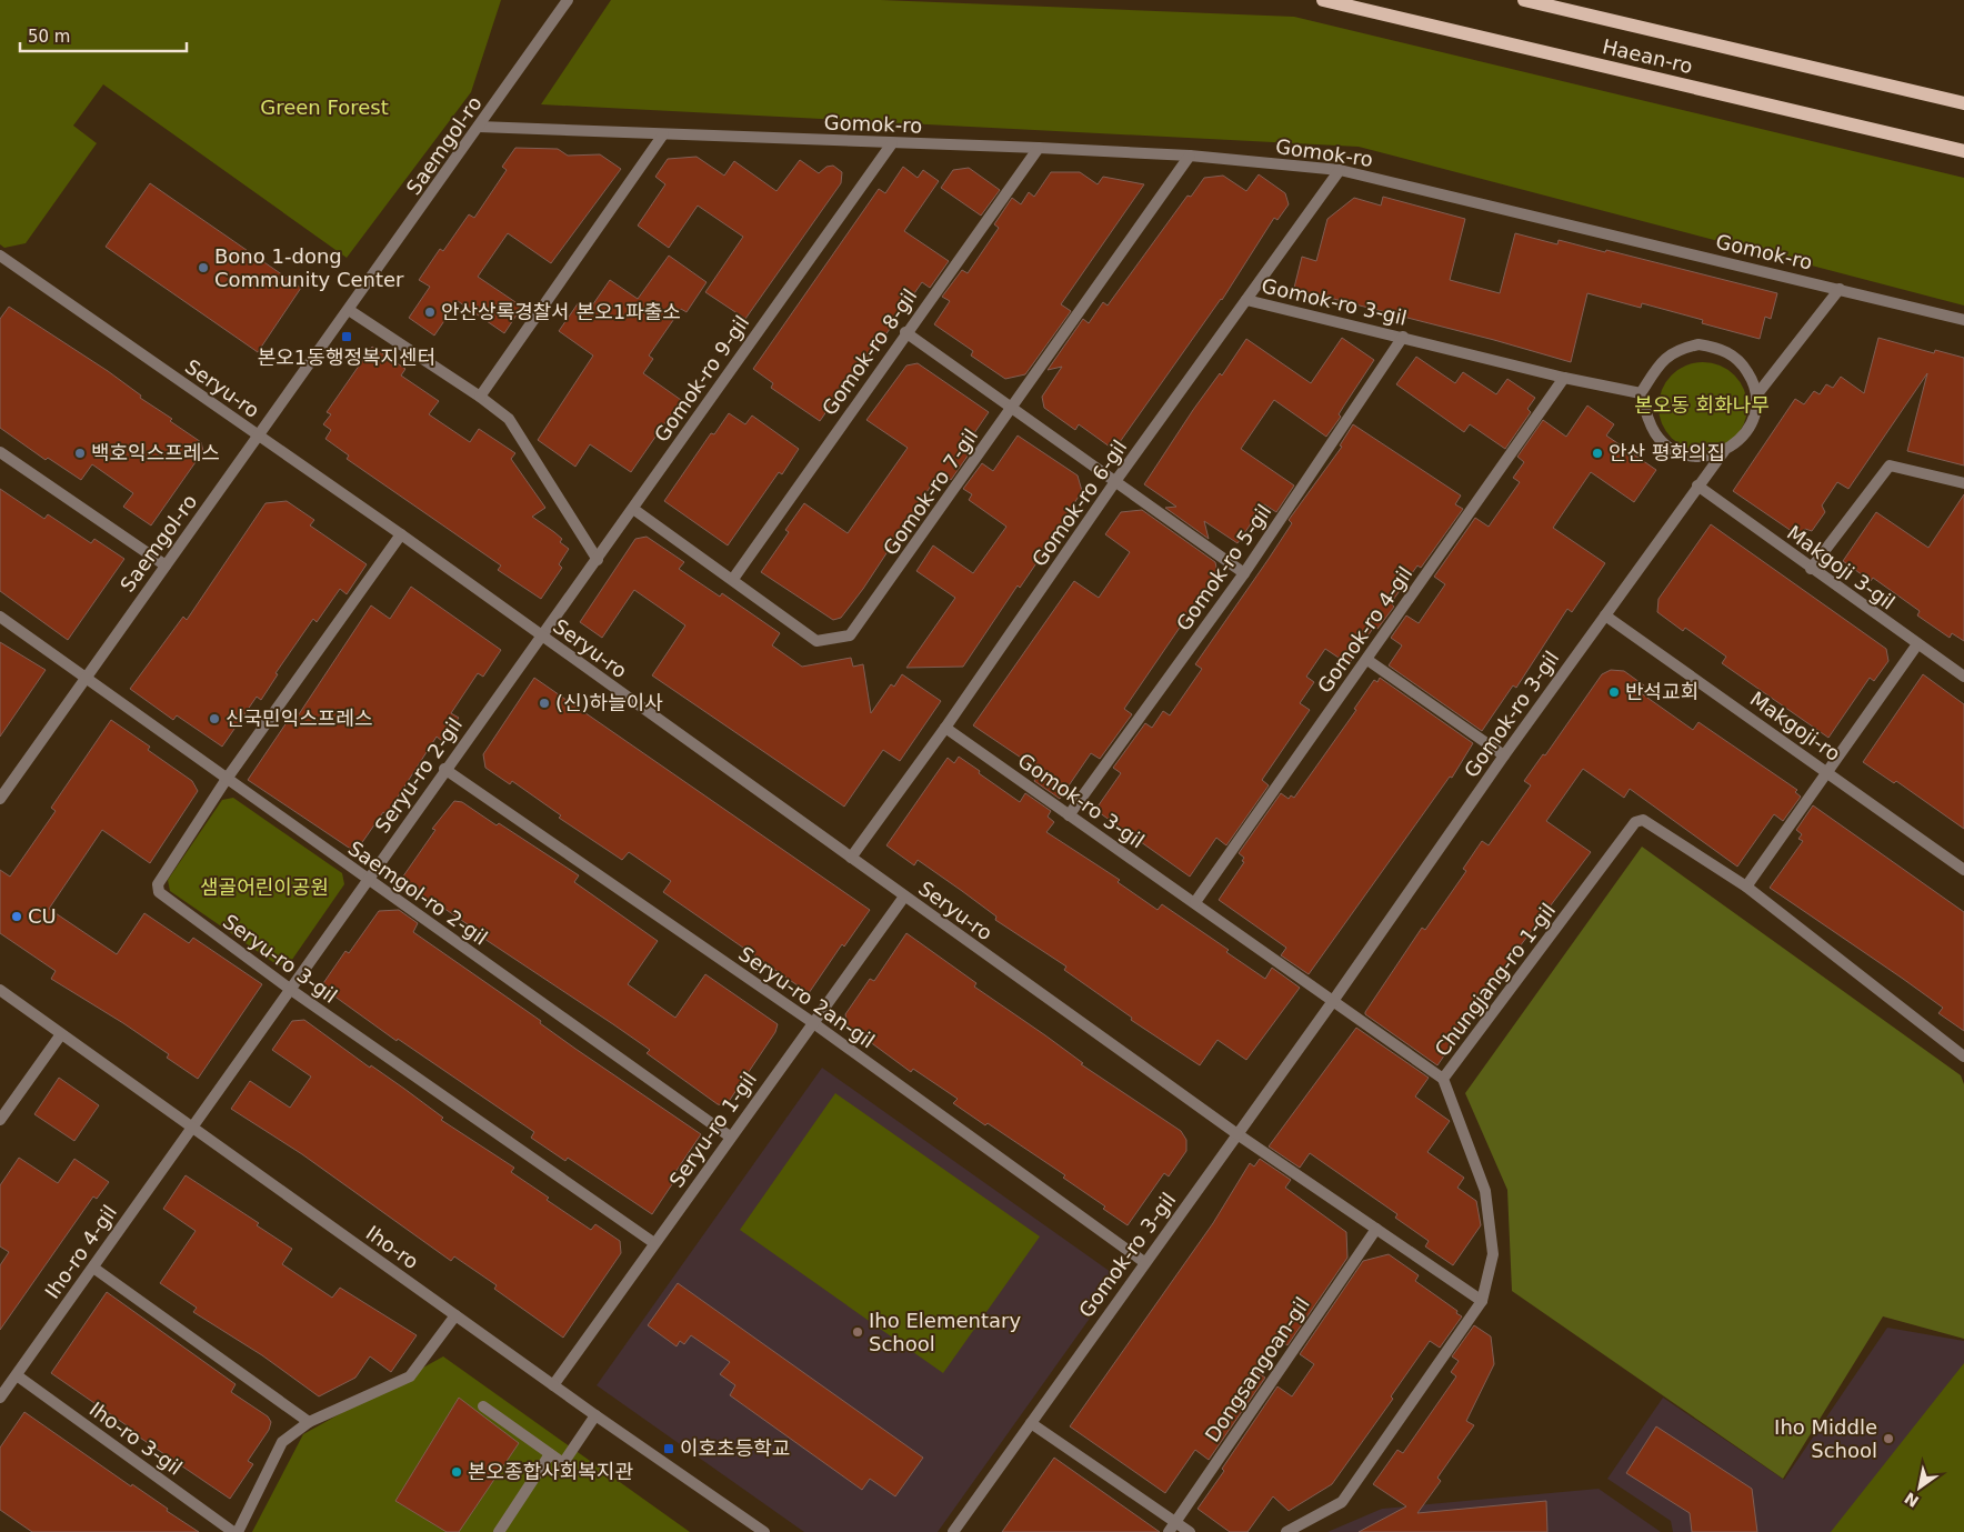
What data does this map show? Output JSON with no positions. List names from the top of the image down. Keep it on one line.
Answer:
{"streets":{"main road":["Haean-ro"],"street":["Gomok-ro","Saemgol-ro","Gomok-ro 3-gil","Gomok-ro 8-gil","Gomok-ro 9-gil","Seryu-ro","Gomok-ro 7-gil","Gomok-ro 6-gil","Gomok-ro 5-gil","Makgoji 3-gil","Gomok-ro 4-gil","Makgoji-ro","Seryu-ro 2-gil","Saemgol-ro 2-gil","Seryu-ro 3-gil","Chungjang-ro 1-gil","Seryu-ro 2an-gil","Seryu-ro 1-gil","Iho-ro","Iho-ro 4-gil","Dongsangoan-gil","Iho-ro 3-gil"]},"crossings":[["Gomok-ro","Saemgol-ro"],["Gomok-ro","Gomok-ro 8-gil"],["Gomok-ro","Gomok-ro 9-gil"],["Gomok-ro","Gomok-ro 7-gil"],["Gomok-ro","Gomok-ro 6-gil"],["Saemgol-ro","Seryu-ro"],["Saemgol-ro","Saemgol-ro 2-gil"],["Gomok-ro 3-gil","Seryu-ro"],["Gomok-ro 3-gil","Gomok-ro 6-gil"],["Gomok-ro 3-gil","Gomok-ro 5-gil"],["Gomok-ro 3-gil","Makgoji 3-gil"],["Gomok-ro 3-gil","Gomok-ro 4-gil"],["Gomok-ro 3-gil","Makgoji-ro"],["Gomok-ro 3-gil","Seryu-ro 2an-gil"],["Gomok-ro 8-gil","Gomok-ro 7-gil"],["Gomok-ro 9-gil","Seryu-ro"],["Gomok-ro 9-gil","Gomok-ro 7-gil"],["Gomok-ro 9-gil","Seryu-ro 2-gil"],["Seryu-ro","Gomok-ro 6-gil"],["Seryu-ro","Seryu-ro 2-gil"],["Seryu-ro","Seryu-ro 3-gil"],["Seryu-ro","Seryu-ro 1-gil"],["Seryu-ro 2-gil","Saemgol-ro 2-gil"],["Seryu-ro 2-gil","Seryu-ro 3-gil"],["Seryu-ro 2-gil","Seryu-ro 2an-gil"],["Seryu-ro 2-gil","Iho-ro"],["Seryu-ro 2-gil","Iho-ro 4-gil"],["Saemgol-ro 2-gil","Seryu-ro 3-gil"],["Saemgol-ro 2-gil","Seryu-ro 1-gil"],["Seryu-ro 3-gil","Seryu-ro 1-gil"],["Seryu-ro 2an-gil","Seryu-ro 1-gil"],["Seryu-ro 1-gil","Iho-ro"],["Iho-ro","Iho-ro 4-gil"],["Iho-ro","Iho-ro 3-gil"],["Iho-ro 4-gil","Iho-ro 3-gil"]],"parks":["Green Forest","본오동 회화나무","샘골어린이공원"],"places":{"other":["Bono 1-dong Community Center","안산상록경찰서 본오1파출소","백호익스프레스","안산 평화의집","반석교회","(신)하늘이사","신국민익스프레스","CU","Iho Elementary School","Iho Middle School","본오종합사회복지관"],"transit":["본오1동행정복지센터","이호초등학교"]},"scale_bar":"50 m","north":"bottom left"}
